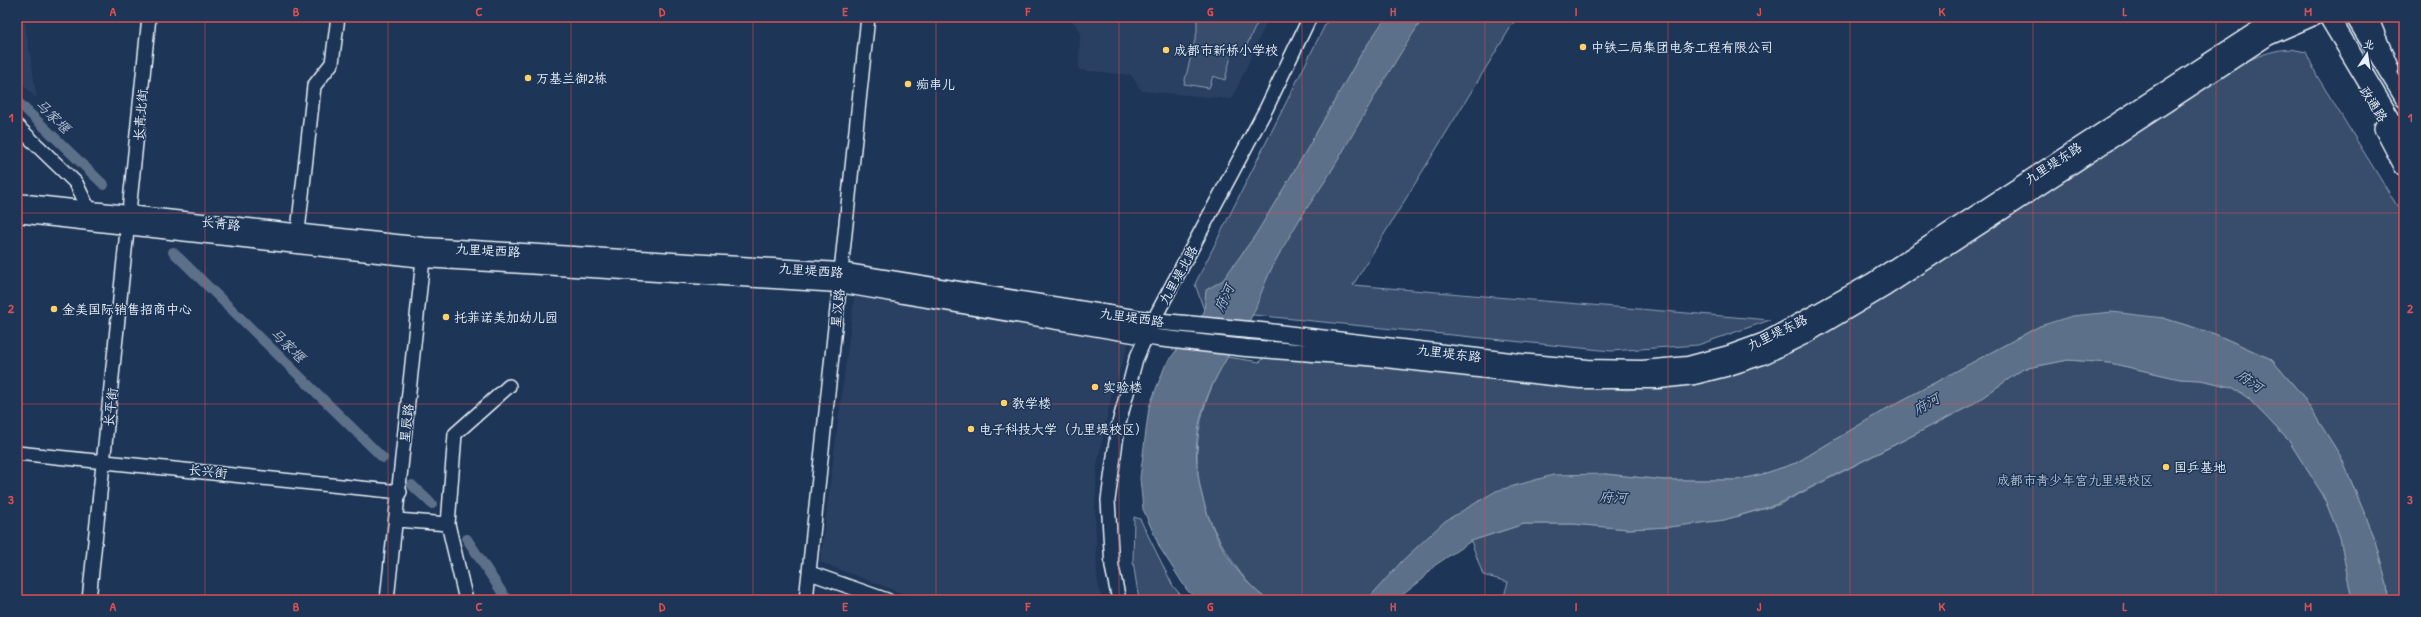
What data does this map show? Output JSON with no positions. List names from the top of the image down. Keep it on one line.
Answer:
{"streets":{"main road":["政通路","九里堤东路","长青路","九里堤西路"],"street":["长青北街","九里堤北路","星汉路","长平街","星辰路","长兴街"]},"crossings":[["长青北街","长青路"],["长青北街","长平街"],["九里堤东路","九里堤西路"],["长青路","九里堤西路"],["长青路","长平街"],["长青路","星辰路"],["九里堤西路","九里堤北路"],["九里堤西路","星汉路"],["九里堤西路","星辰路"],["长平街","长兴街"],["星辰路","长兴街"]],"water":["马家堰","府河"],"parks":["成都市青少年宫九里堤校区"],"places":["中铁二局集团电务工程有限公司","成都市新桥小学校","万基兰御2栋","痴串儿","金美国际销售招商中心","托菲诺美加幼儿园","实验楼","教学楼","电子科技大学（九里堤校区）","国乒基地"],"north":"top","grid":{"columns":["A","B","C","D","E","F","G","H","I","J","K","L","M"],"rows":["1","2","3"]}}
